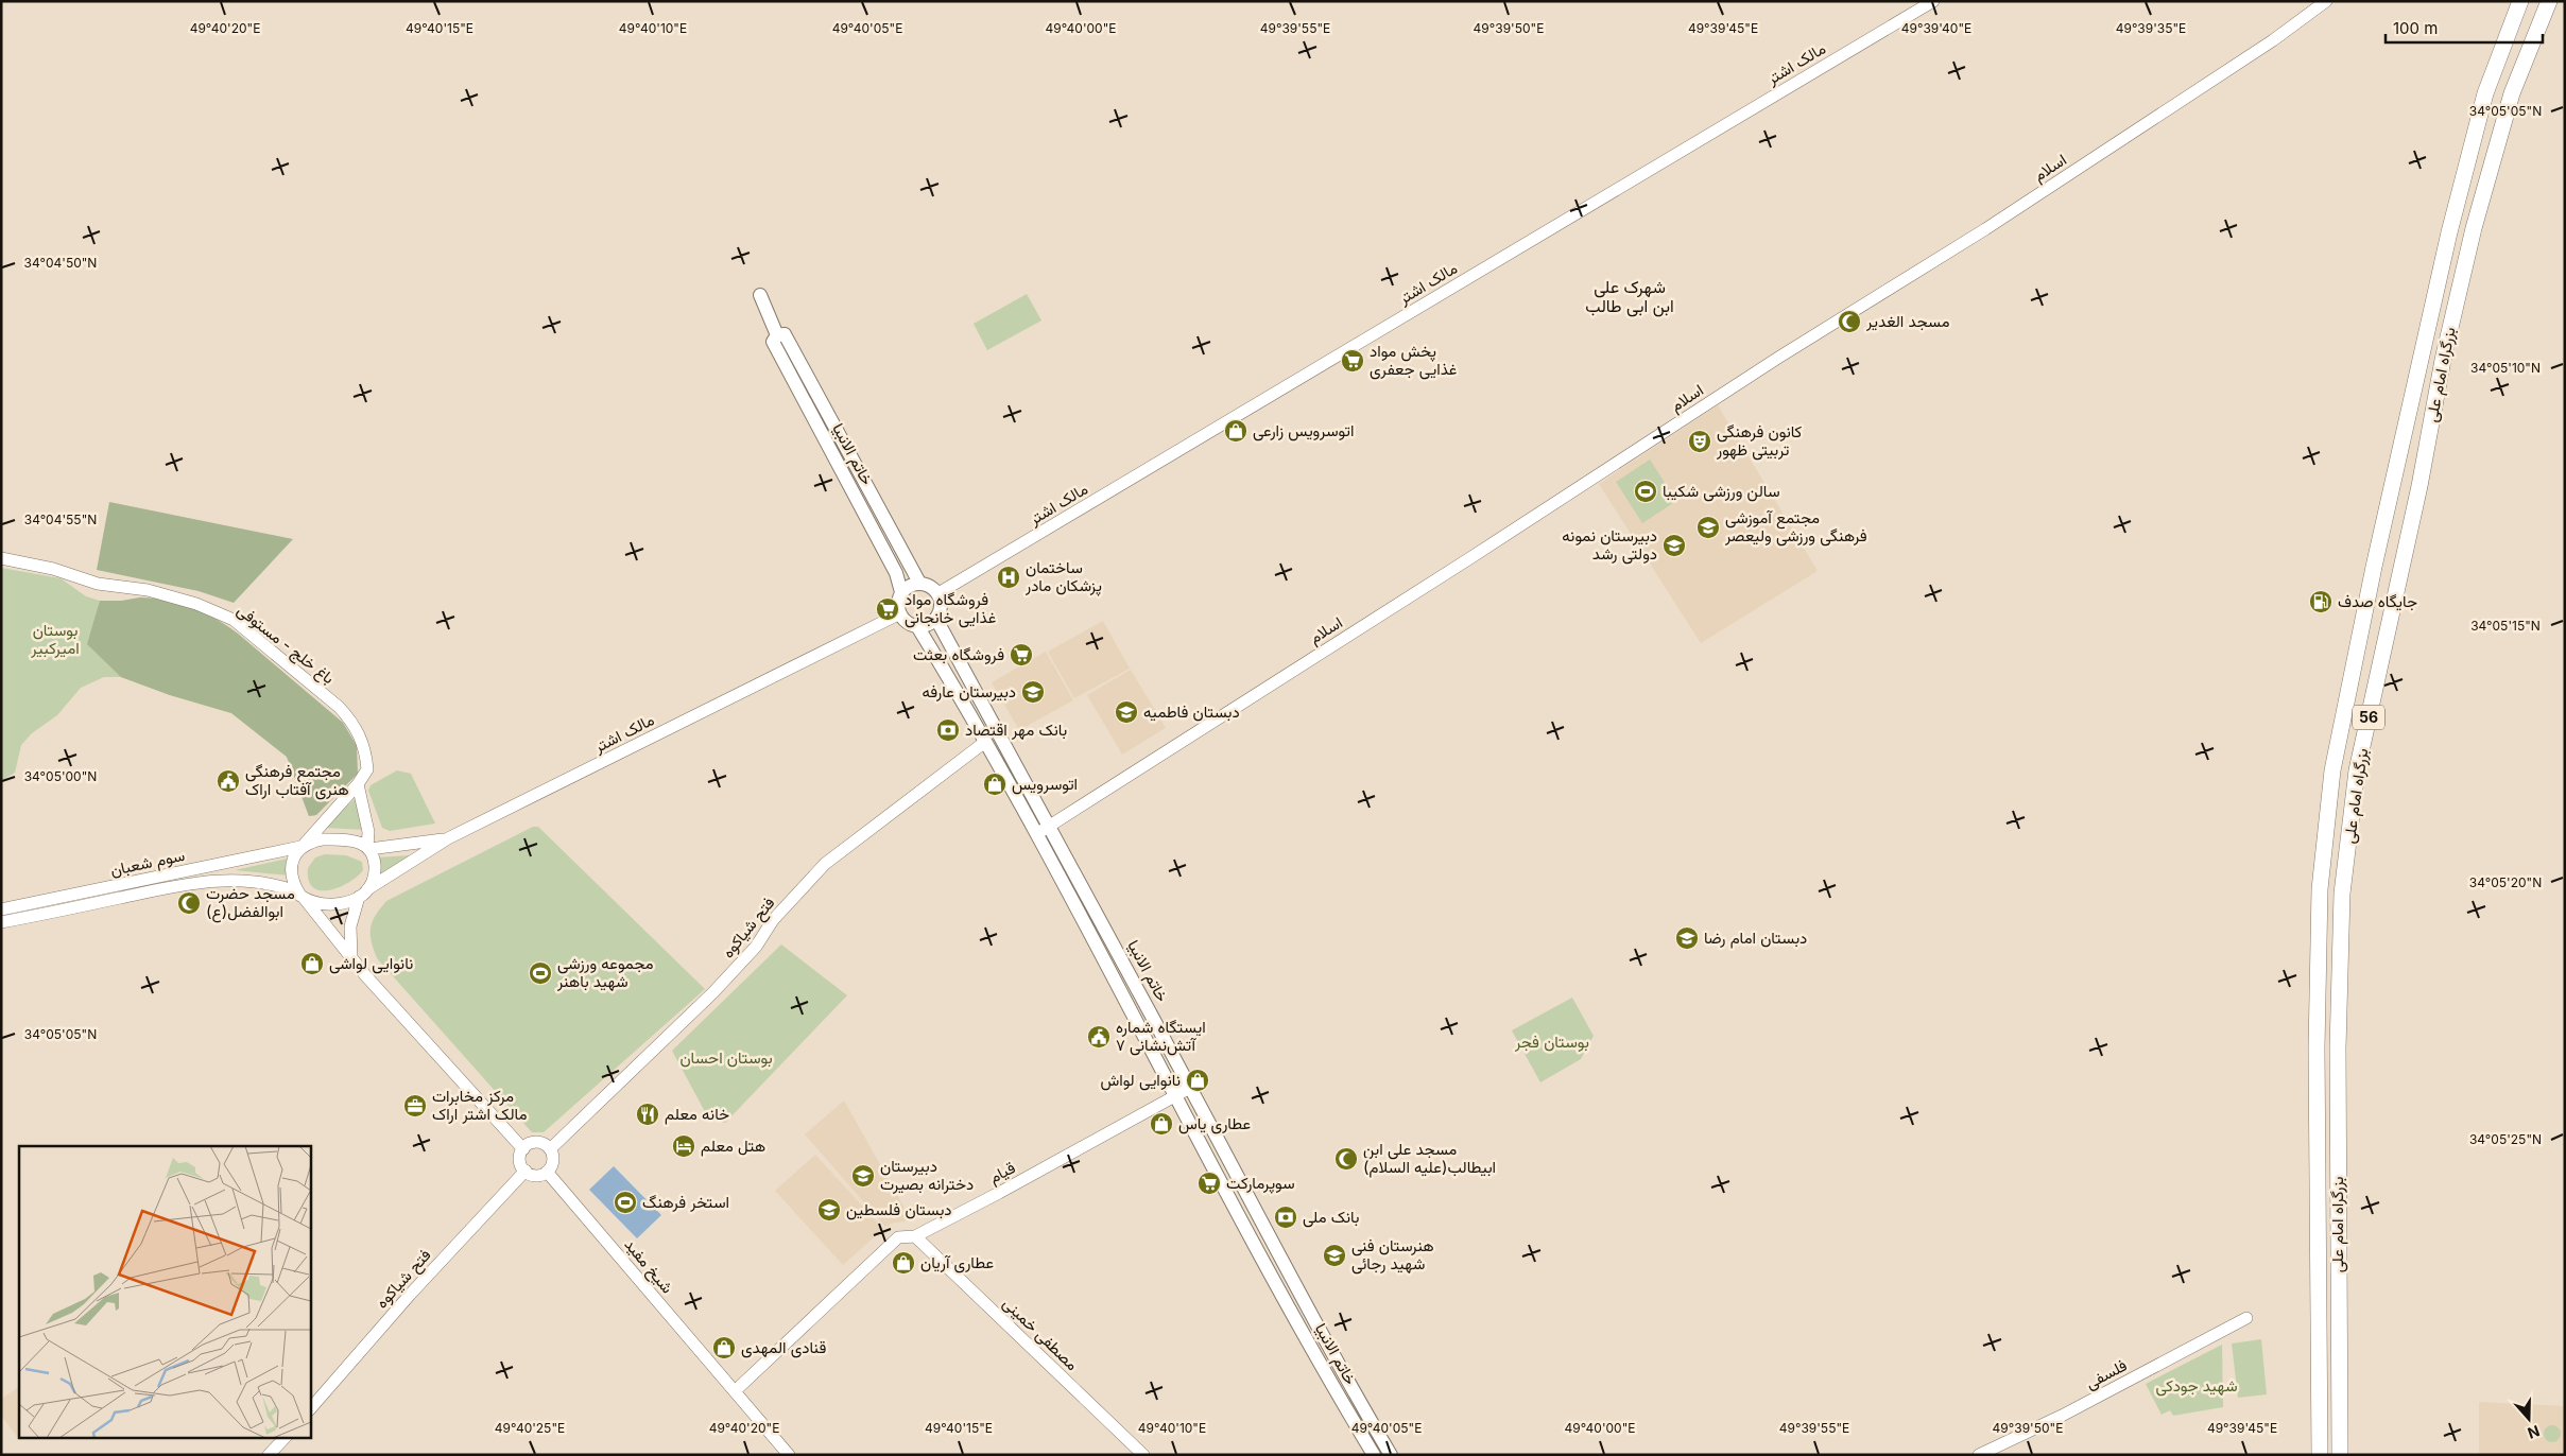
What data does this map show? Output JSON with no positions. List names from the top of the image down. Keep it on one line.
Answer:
{"streets":{"highway":["بزرگراه امام علی","56"],"main road":["خاتم الانبیا"],"street":["مالک اشتر","اسلام","باغ خلج - مستوفی","سوم شعبان","فتح شیاکوه","قیام","شیخ مفید","مصطفی خمینی","فلسفی"]},"crossings":[["مالک اشتر","خاتم الانبیا"],["مالک اشتر","سوم شعبان"],["اسلام","خاتم الانبیا"],["خاتم الانبیا","فتح شیاکوه"],["خاتم الانبیا","قیام"],["فتح شیاکوه","شیخ مفید"],["قیام","شیخ مفید"],["قیام","مصطفی خمینی"]],"districts":["شهرک علی ابن ابی طالب"],"parks":["بوستان امیرکبیر","بوستان فجر","بوستان احسان","شهید جودکی"],"places":{"mosque":["مسجد الغدیر","مسجد حضرت ابوالفضل(ع)","مسجد علی ابن ابیطالب(علیه السلام)"],"supermarket":["پخش مواد غذایی جعفری","فروشگاه مواد غذایی خانجانی","فروشگاه بعثت","سوپرمارکت"],"shop":["اتوسرویس زارعی","اتوسرویس","نانوایی لواشی","نانوایی لواش","عطاری یاس","عطاری آریان","قنادی المهدی"],"theatre":["کانون فرهنگی تربیتی ظهور"],"sports":["سالن ورزشی شکیبا","مجموعه ورزشی شهید باهنر","استخر فرهنگ"],"school or university":["مجتمع آموزشی فرهنگی ورزشی ولیعصر","دبیرستان نمونه دولتی رشد","دبیرستان عارفه","دبستان فاطمیه","دبستان امام رضا","دبیرستان دخترانه بصیرت","دبستان فلسطین","هنرستان فنی شهید رجائی"],"hospital":["ساختمان پزشکان مادر"],"fuel station":["جایگاه صدف"],"bank":["بانک مهر اقتصاد","بانک ملی"],"public building":["مجتمع فرهنگی هنری آفتاب اراک","ایستگاه شماره ۷ آتش‌نشانی"],"office":["مرکز مخابرات مالک اشتر اراک"],"restaurant":["خانه معلم"],"hotel":["هتل معلم"]},"scale_bar":"100 m","north":"bottom","coordinates":["49°39'35\"E","49°40'20\"E","49°40'15\"E","49°40'10\"E","49°40'05\"E","49°40'00\"E","49°39'55\"E","49°39'50\"E","49°39'45\"E","49°39'40\"E","34°05'05\"N","34°04'50\"N","34°05'10\"N","34°04'55\"N","34°05'15\"N","34°05'00\"N","34°05'20\"N","34°05'25\"N","49°40'25\"E"]}
